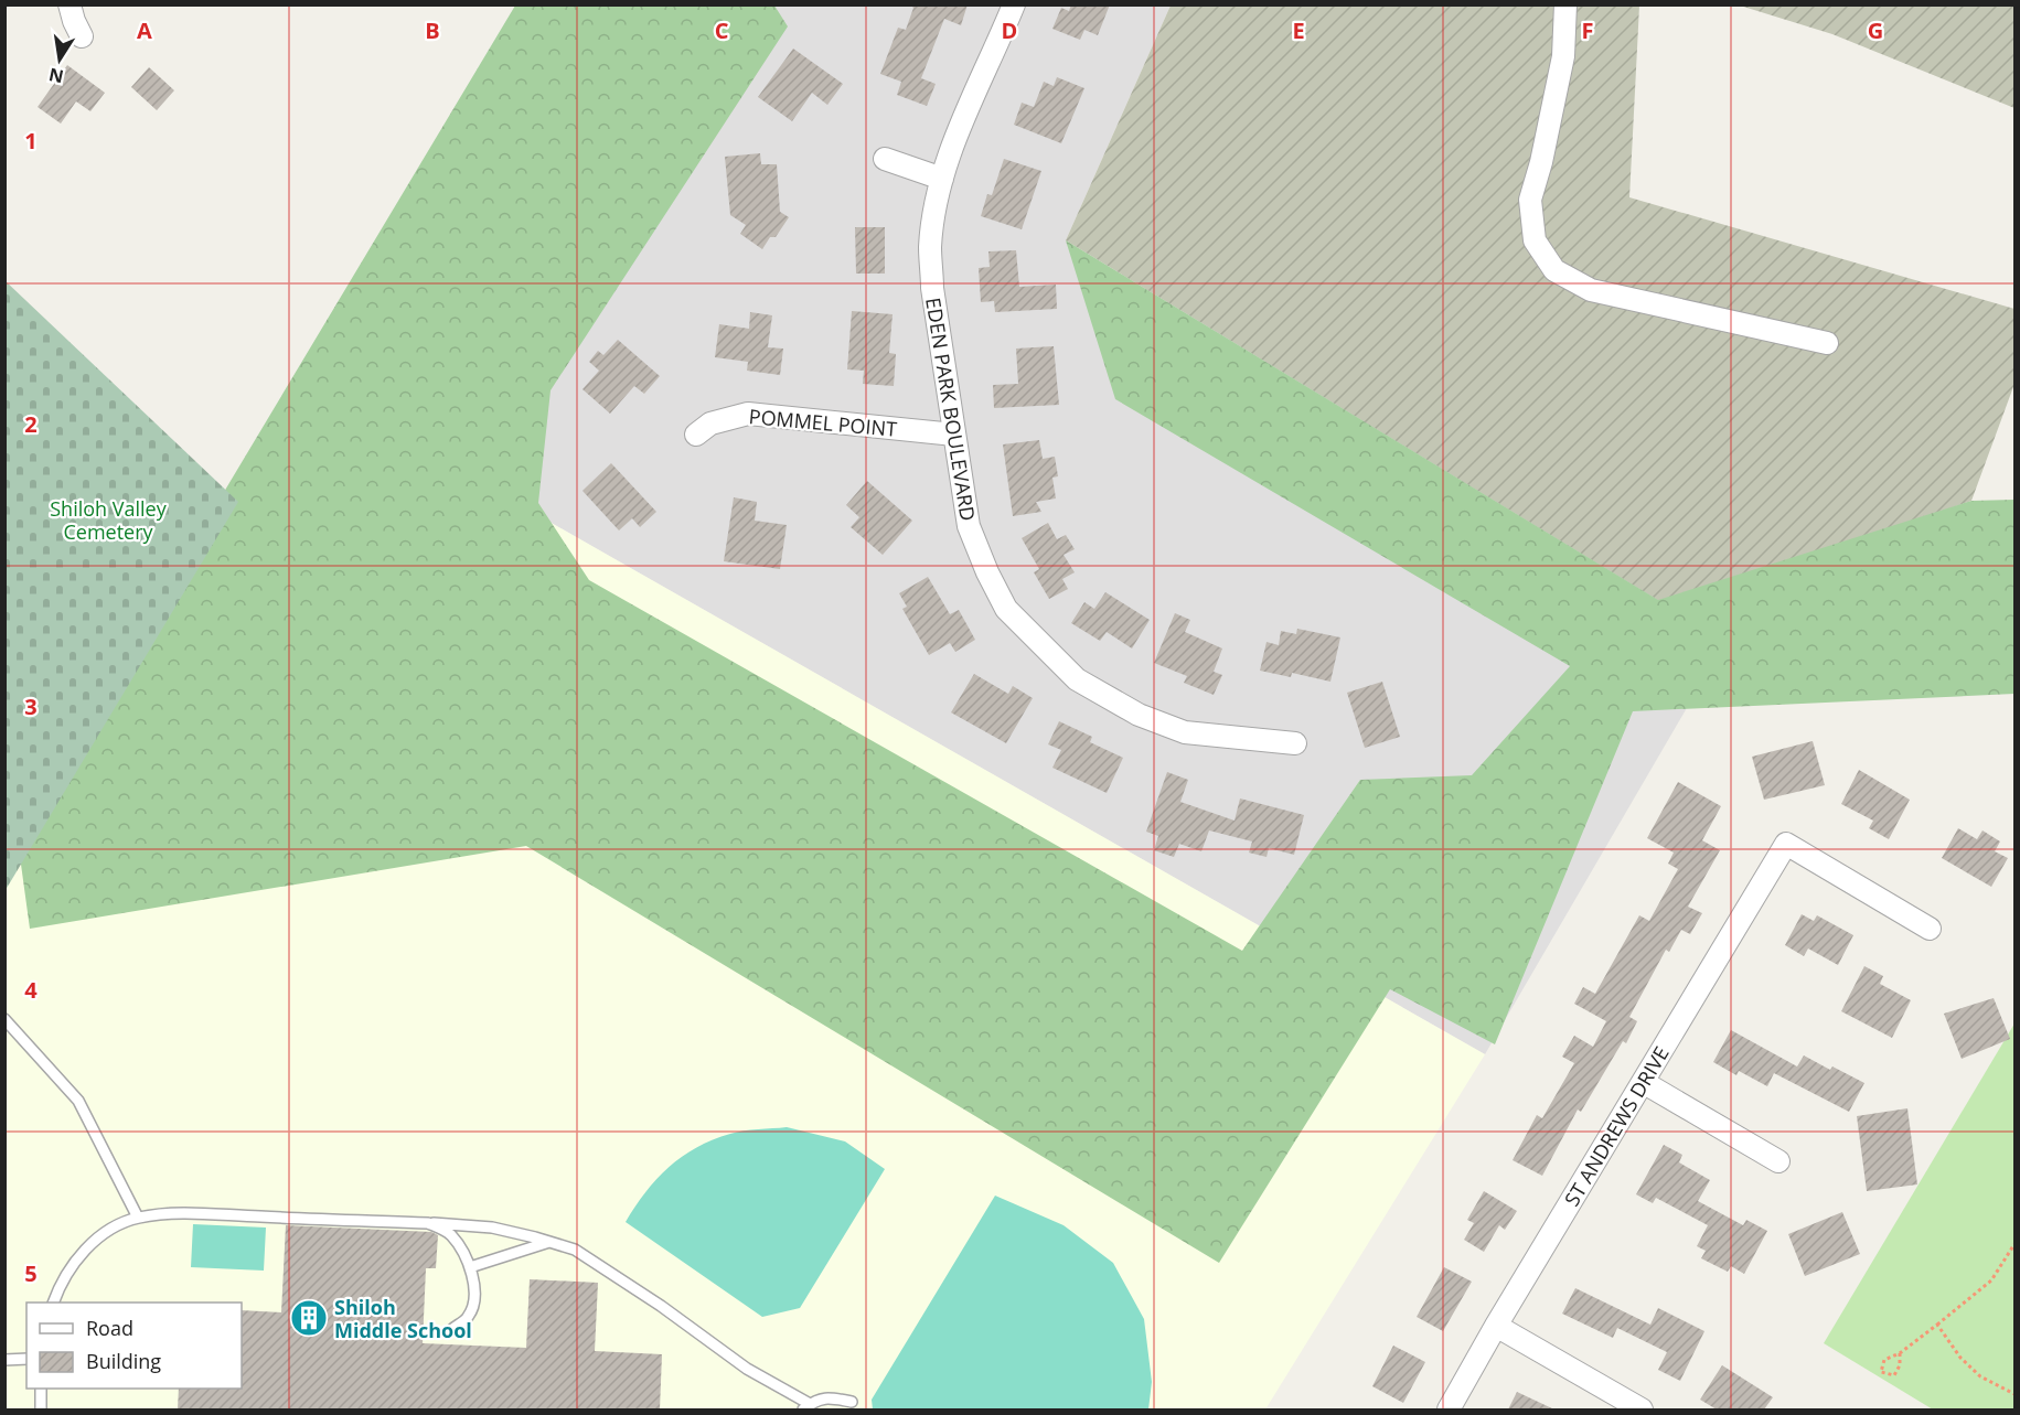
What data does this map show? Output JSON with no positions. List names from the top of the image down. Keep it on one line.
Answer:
{"streets":{"street":["EDEN PARK BOULEVARD","POMMEL POINT","ST ANDREWS DRIVE"]},"crossings":[["EDEN PARK BOULEVARD","POMMEL POINT"]],"parks":["Shiloh Valley Cemetery"],"places":{"building":["Shiloh Middle School"]},"legend":["Road","Building"],"north":"bottom","grid":{"columns":["A","B","C","D","E","F","G"],"rows":["1","2","3","4","5"]}}
